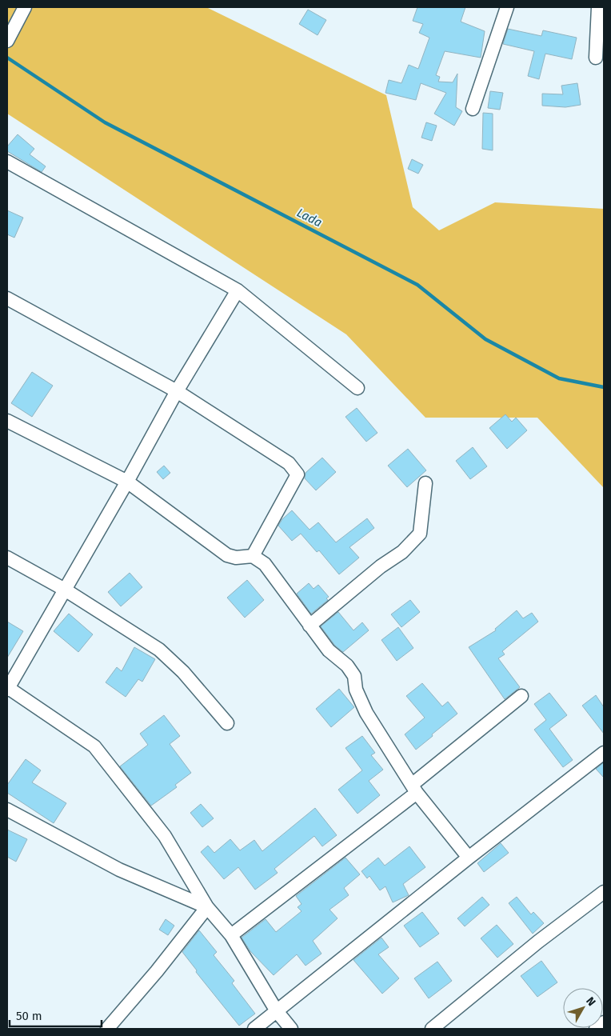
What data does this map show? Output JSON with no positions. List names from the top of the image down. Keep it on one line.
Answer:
{"water":["Lada"],"scale_bar":"50 m","north":"top right"}
